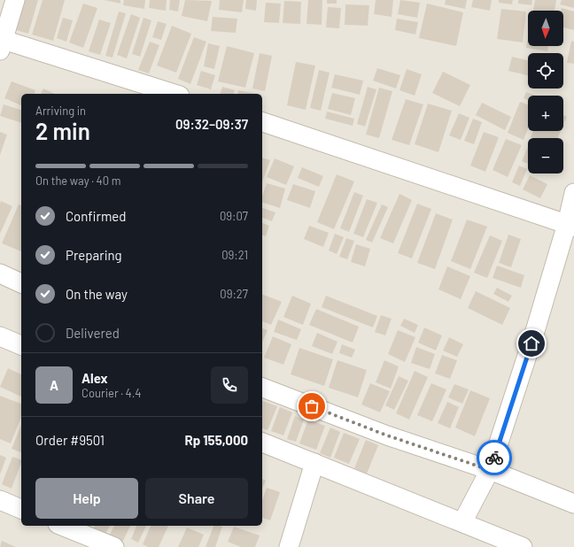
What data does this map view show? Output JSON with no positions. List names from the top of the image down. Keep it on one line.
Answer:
{"north":"bottom","page":{"map_buttons":["+","−"],"heading":["2 min","Arriving in","09:32–09:37"],"panel":["Alex","Courier · 4.4","Order #9501","Rp 155,000"],"bar":"On the way · 40 m","list":[["Confirmed","09:07"],["Preparing","09:21"],["On the way","09:27"],"Delivered"],"round":"A","buttons":["Help","Share"]}}
